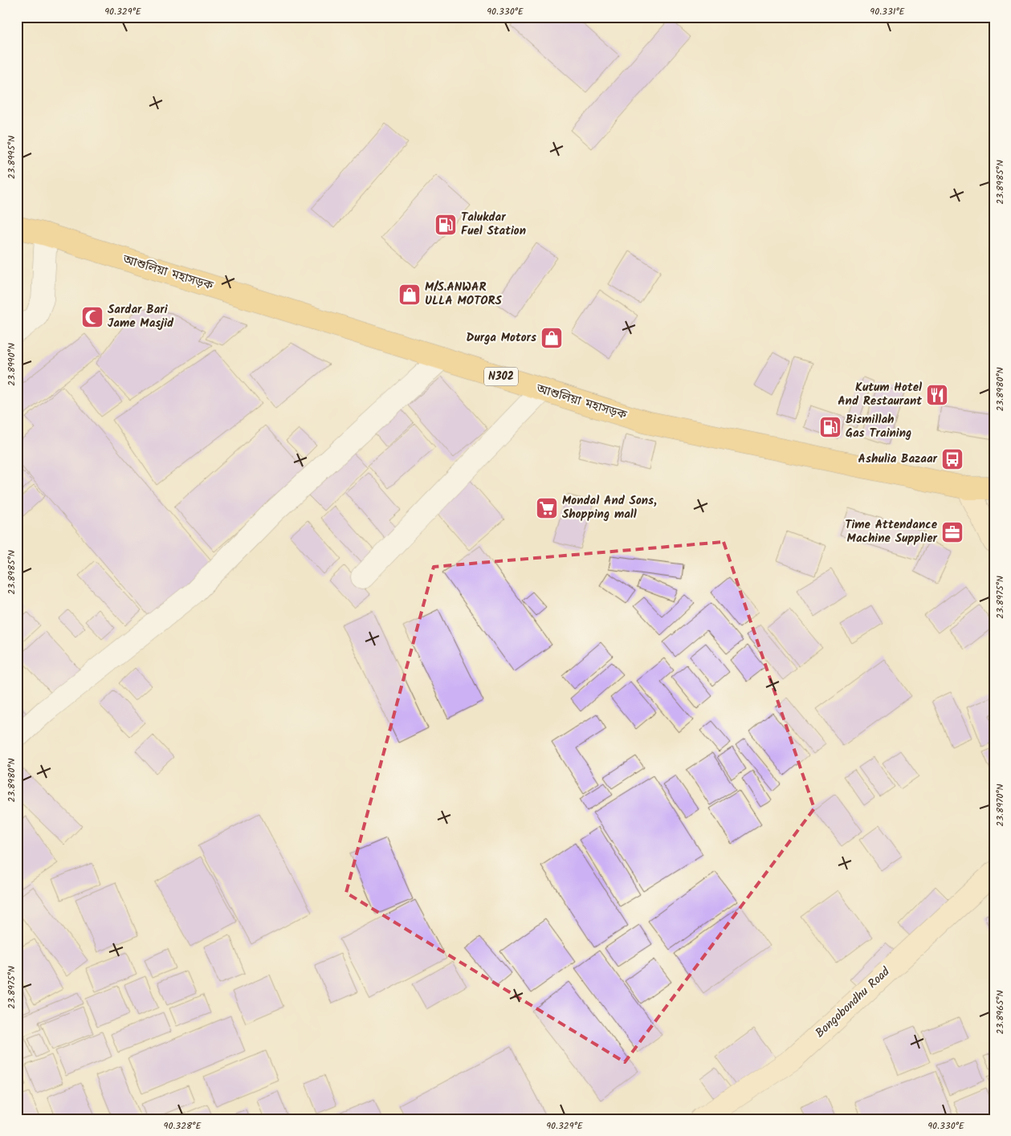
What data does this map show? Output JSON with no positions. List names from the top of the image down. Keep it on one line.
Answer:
{"streets":{"highway":["আশুলিয়া মহাসড়ক","N302"],"street":["Bongobondhu Road"]},"places":{"fuel station":["Talukdar Fuel Station","Bismillah Gas Training"],"shop":["M/S.ANWAR ULLA MOTORS","Durga Motors"],"mosque":["Sardar Bari Jame Masjid"],"restaurant":["Kutum Hotel And Restaurant"],"bus stop":["Ashulia Bazaar"],"supermarket":["Mondal And Sons, Shopping mall"],"office":["Time Attendance Machine Supplier"]},"coordinates":["90.329°E","90.330°E","90.331°E","23.8995°N","23.8985°N","23.8990°N","23.8980°N","23.8975°N","23.8970°N","23.8965°N","90.328°E"]}
